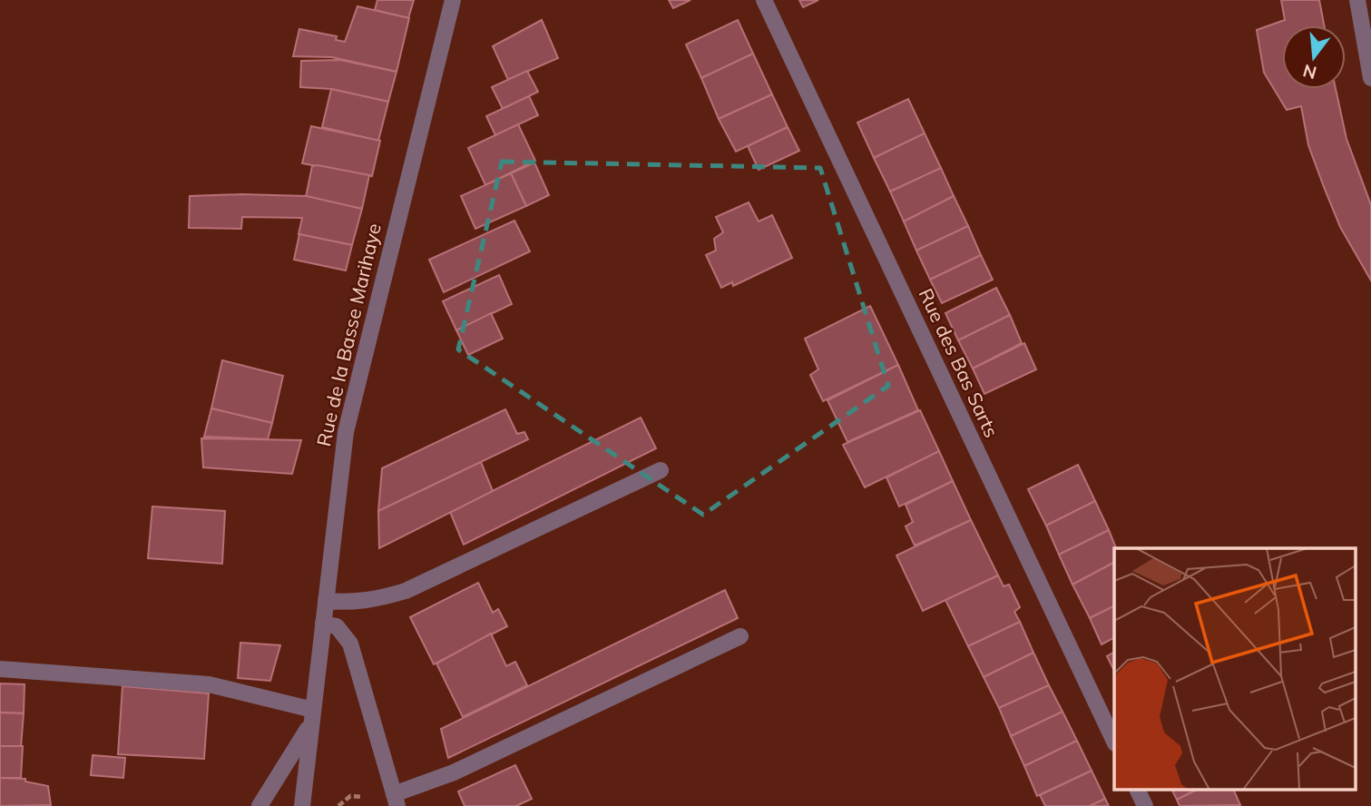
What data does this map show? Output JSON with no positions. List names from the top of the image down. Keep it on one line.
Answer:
{"streets":{"street":["Rue de la Basse Marihaye","Rue des Bas Sarts"]},"north":"bottom"}
